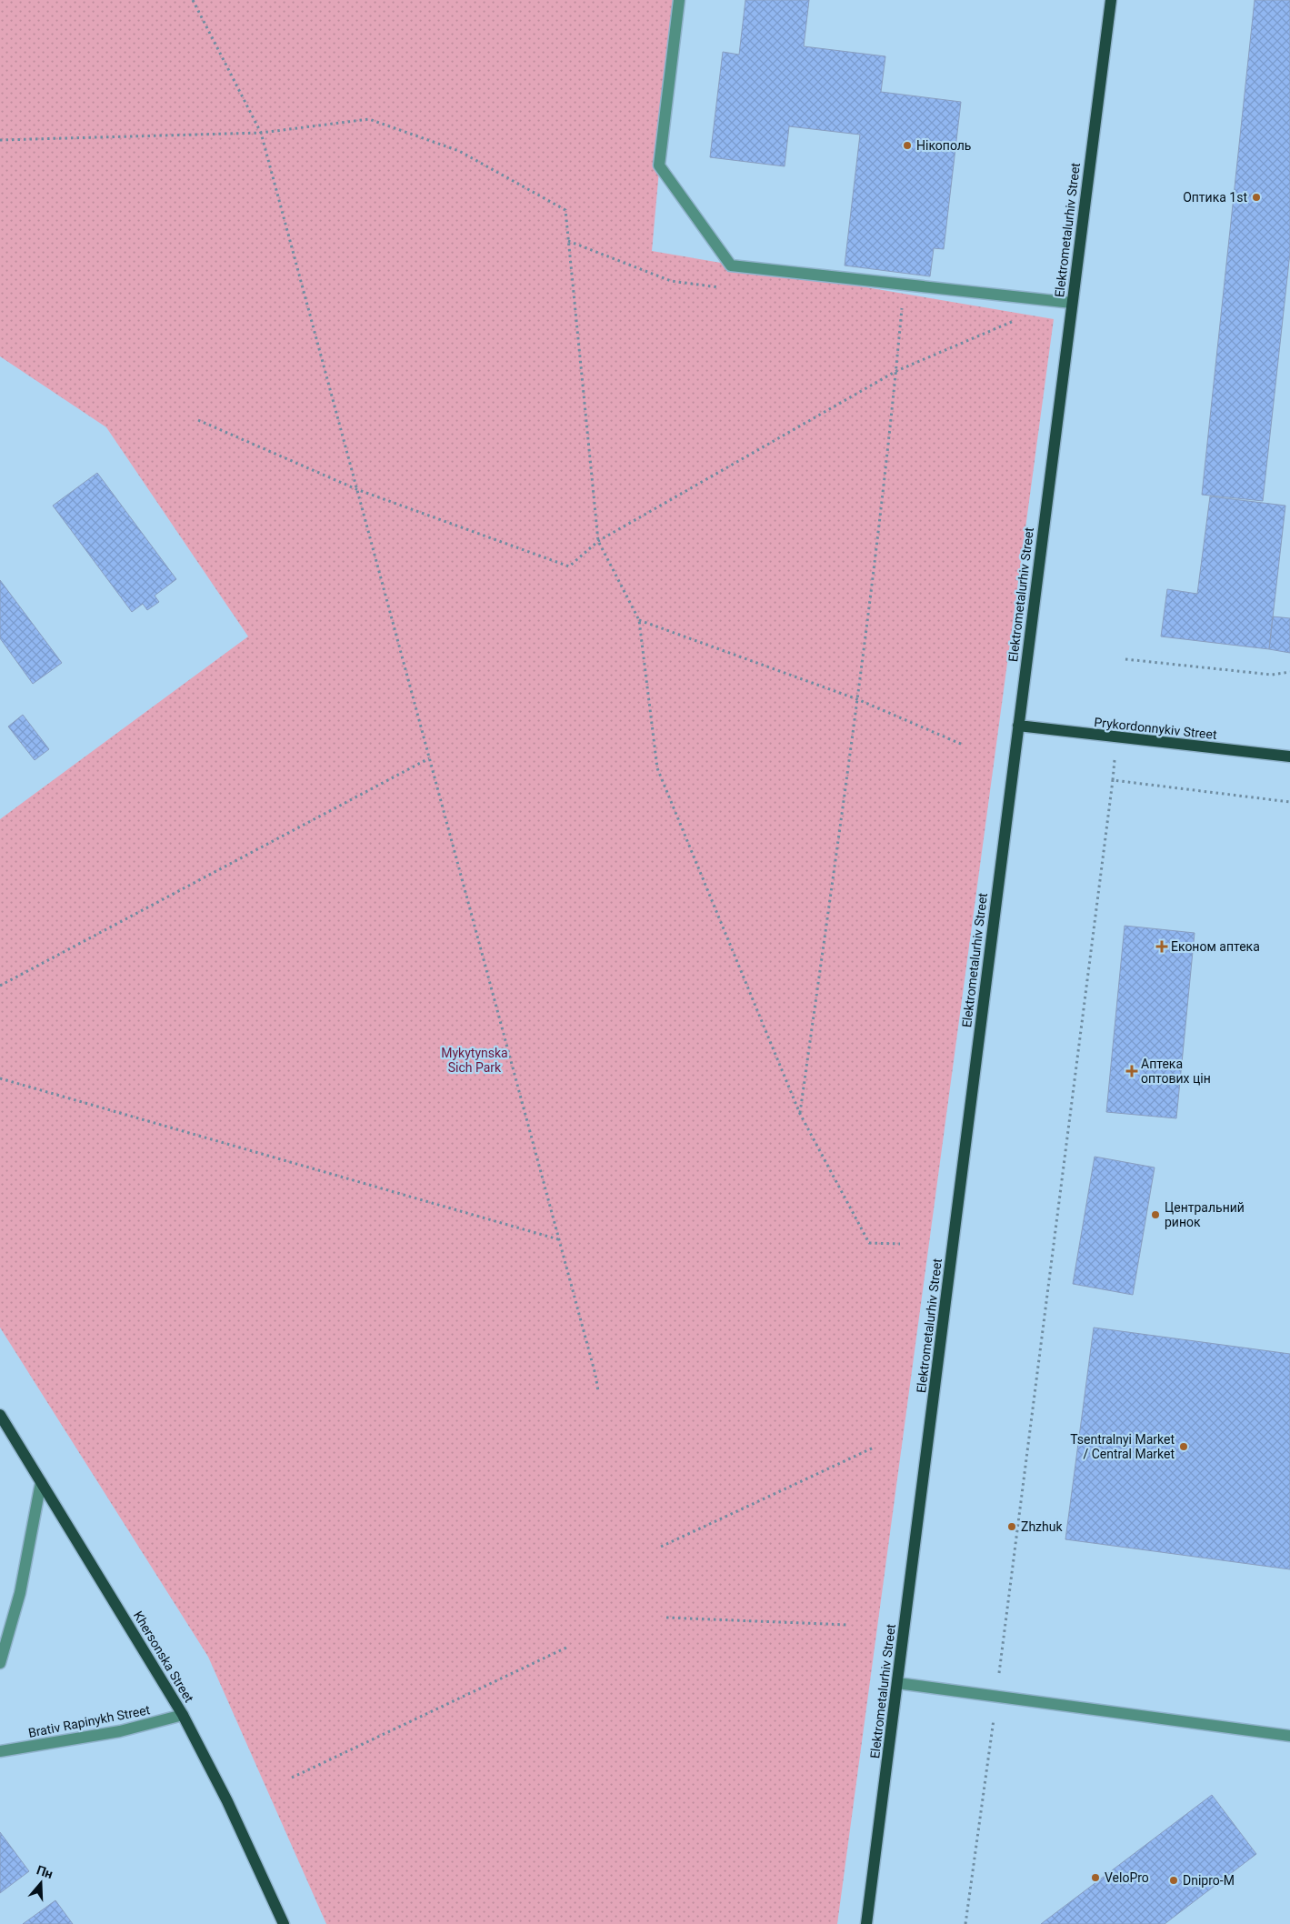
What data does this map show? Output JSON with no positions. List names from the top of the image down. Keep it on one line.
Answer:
{"streets":{"main road":["Elektrometalurhiv Street","Prykordonnykiv Street","Khersonska Street"],"street":["Brativ Rapinykh Street"]},"crossings":[["Elektrometalurhiv Street","Prykordonnykiv Street"],["Khersonska Street","Brativ Rapinykh Street"]],"parks":["Mykytynska Sich Park"],"places":{"other":["Нікополь","Оптика 1st","Центральний ринок","Tsentralnyi Market / Central Market","Zhzhuk","VeloPro","Dnipro-M"],"health":["Економ аптека","Аптека оптових цін"]},"north":"top"}
